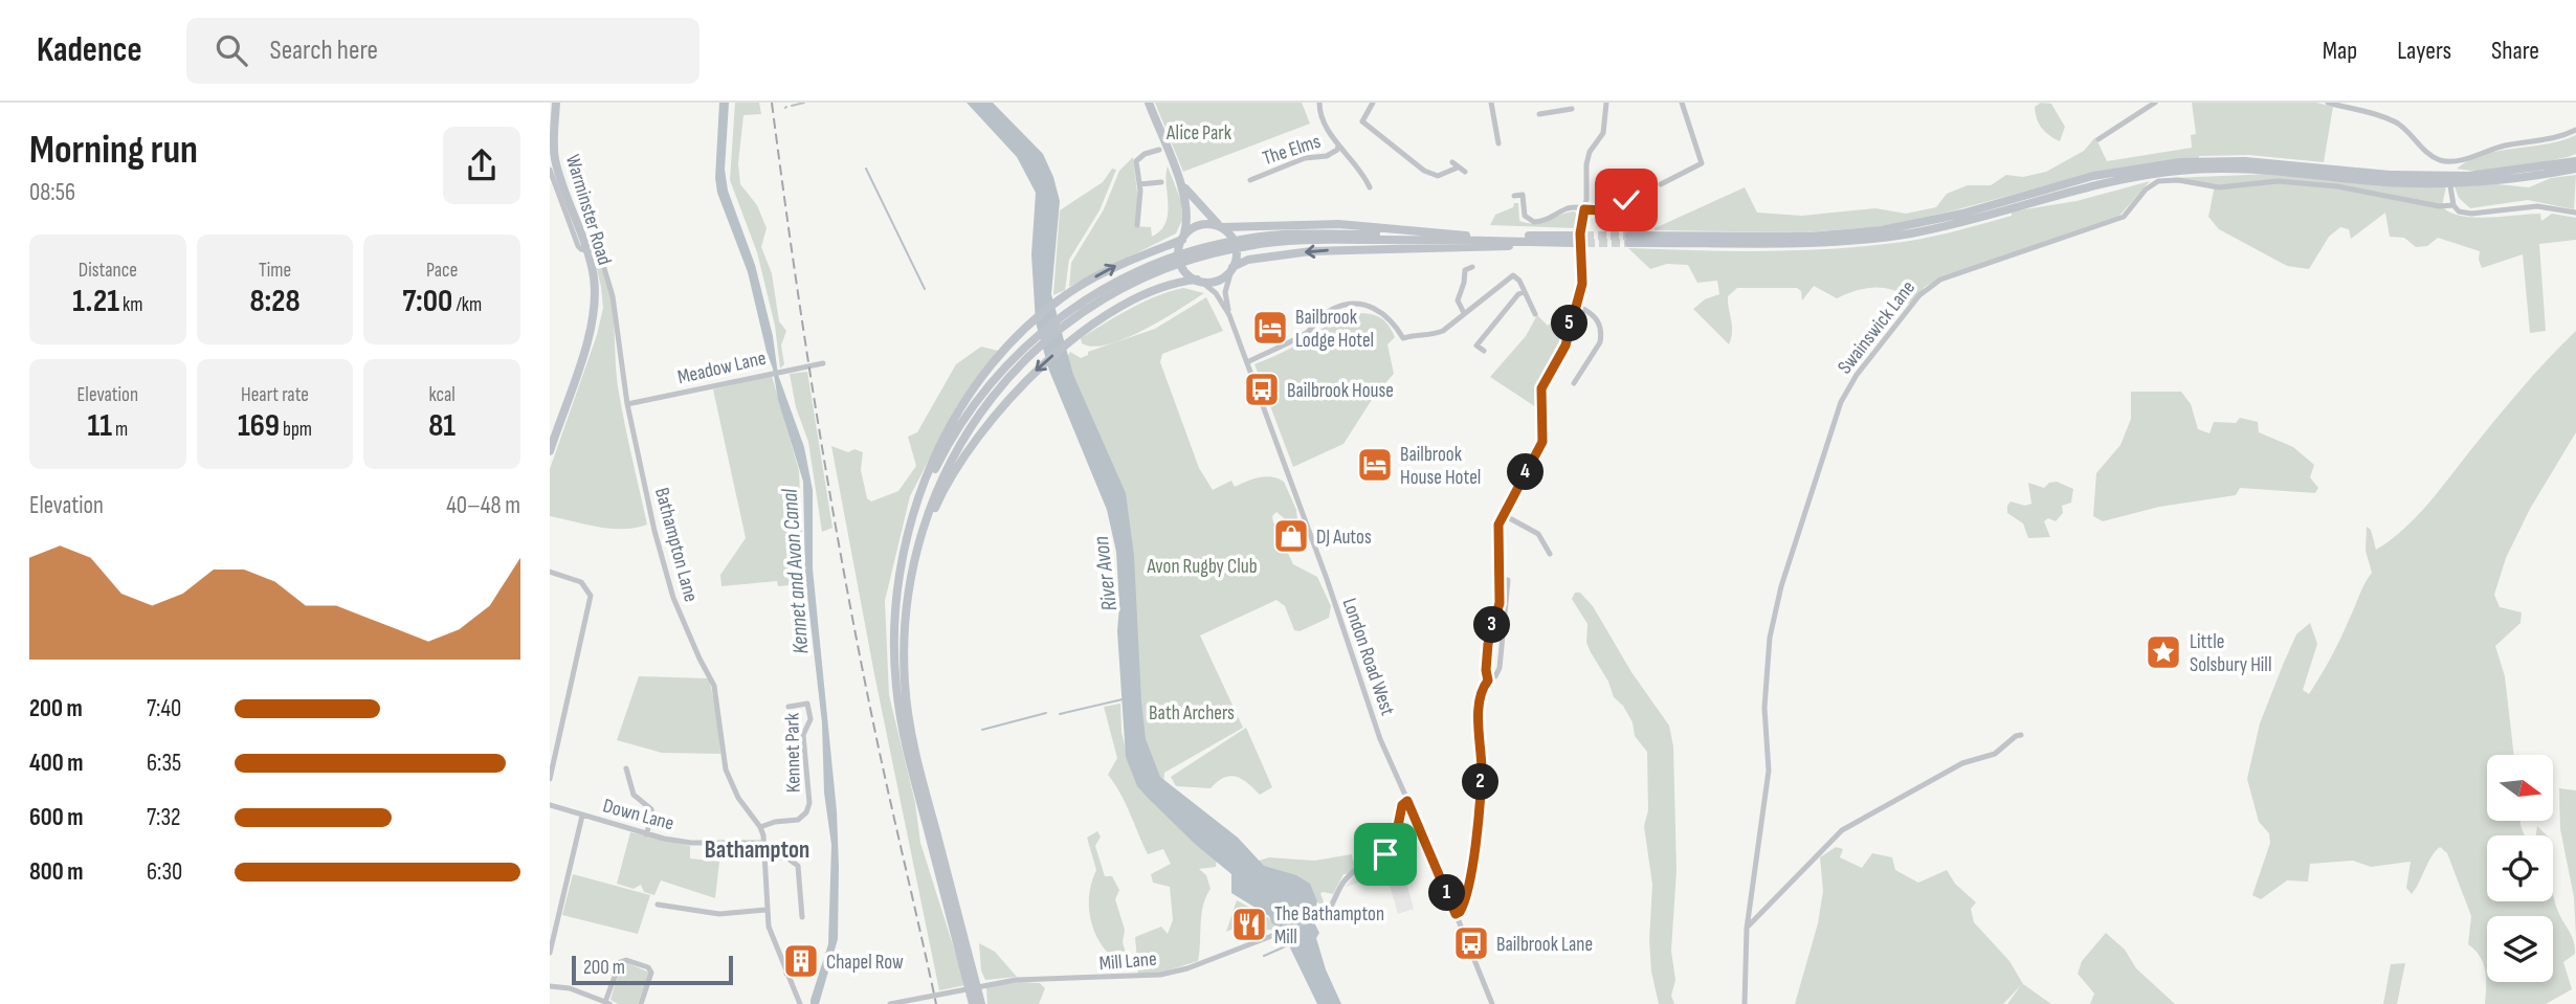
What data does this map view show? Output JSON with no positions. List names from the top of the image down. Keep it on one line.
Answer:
{"streets":{"highway":["Warminster Road"],"street":["The Elms","Swainswick Lane","Meadow Lane","Bathampton Lane","London Road West","Kennet Park","Down Lane","Mill Lane"]},"crossings":[["Warminster Road","Bathampton Lane"],["Meadow Lane","Bathampton Lane"],["Bathampton Lane","Kennet Park"],["Bathampton Lane","Down Lane"],["London Road West","Mill Lane"]],"districts":["Bathampton"],"water":["Kennet and Avon Canal","River Avon"],"parks":["Alice Park","Avon Rugby Club","Bath Archers"],"places":{"hotel":["Bailbrook Lodge Hotel","Bailbrook House Hotel"],"bus stop":["Bailbrook House","Bailbrook Lane"],"shop":["DJ Autos"],"place":["Little Solsbury Hill"],"restaurant":["The Bathampton Mill"],"building":["Chapel Row"]},"scale_bar":"200 m","north":"right","page":{"header":"Kadence","search":"Search here","nav":["Map","Layers","Share"],"heading":["Morning run","08:56"],"stats":[["Distance","1.21 km"],["Time","8:28"],["Pace","7:00 /km"],["Elevation","11 m"],["Heart rate","169 bpm"],["kcal","81"]],"pins":["5","4","3","2","1"],"chart":["Elevation","40–48 m"],"list":[{"name":"200 m","note":"7:40"},{"name":"400 m","note":"6:35"},{"name":"600 m","note":"7:32"},{"name":"800 m","note":"6:30"}],"scale":"200 m"}}
